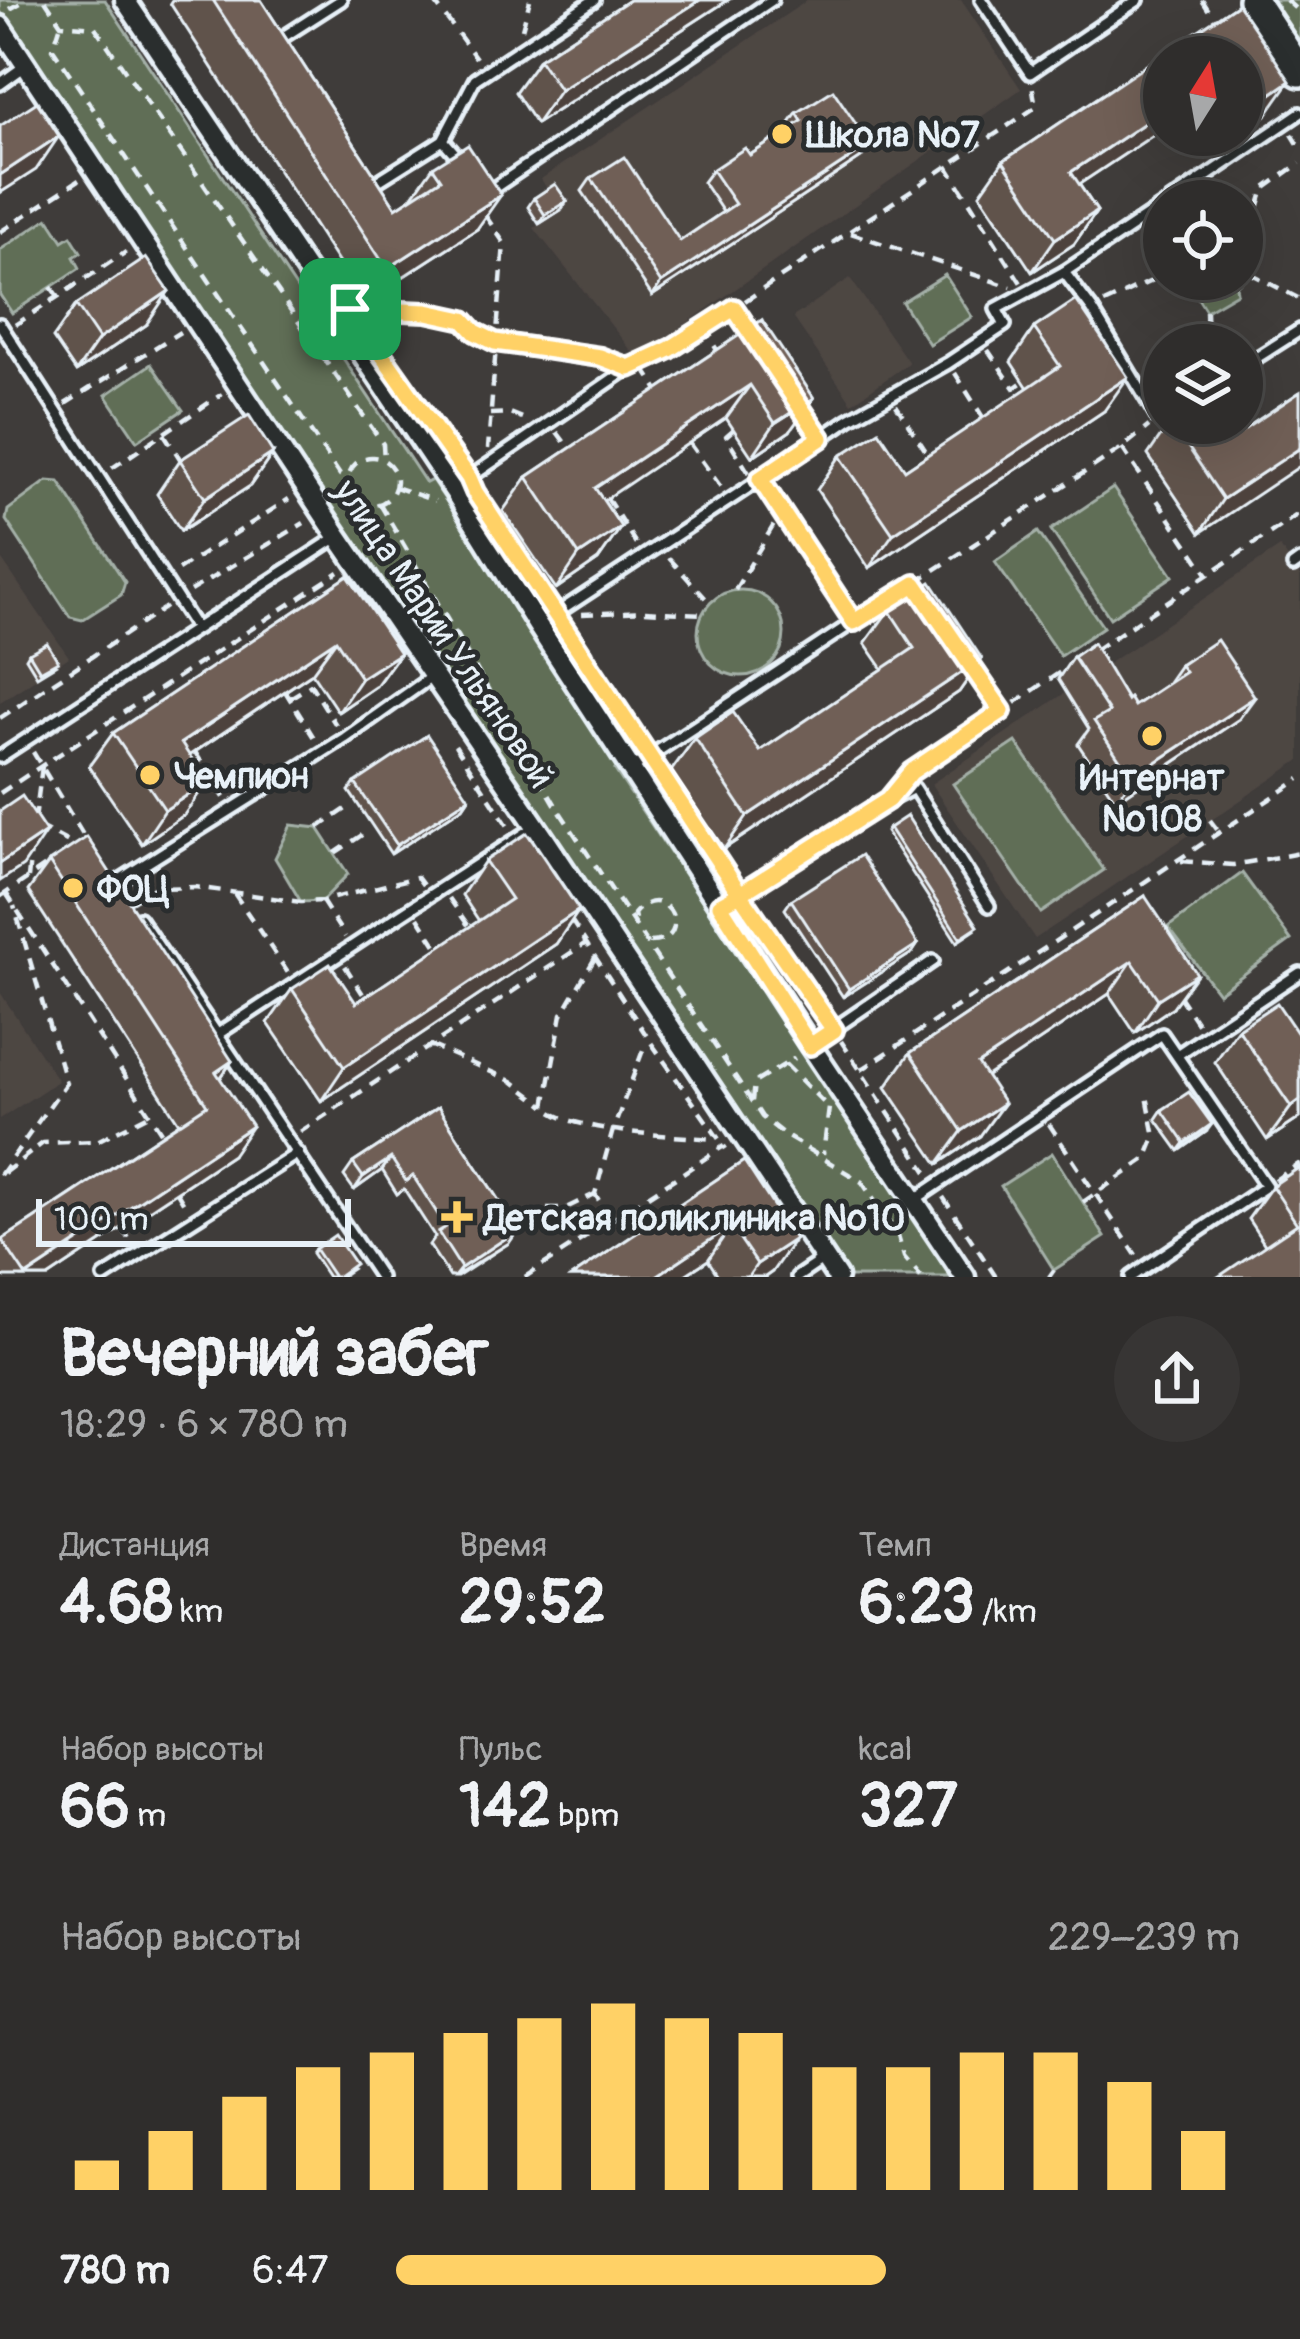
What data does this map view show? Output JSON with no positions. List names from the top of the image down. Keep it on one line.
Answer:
{"streets":{"street":["улица Марии Ульяновой"]},"places":{"other":["Школа №7","Интернат №108","Чемпион","ФОЦ"],"health":["Детская поликлиника №10"]},"scale_bar":"100 m","north":"top","page":{"scale":"100 m","heading":["Вечерний забег","18:29 · 6 × 780 m"],"stats":[["Дистанция","4.68 km"],["Время","29:52"],["Темп","6:23 /km"],["Набор высоты","66 m"],["Пульс","142 bpm"],["kcal","327"]],"chart":["Набор высоты","229–239 m"],"list":[{"name":"780 m","note":"6:47"}]}}
